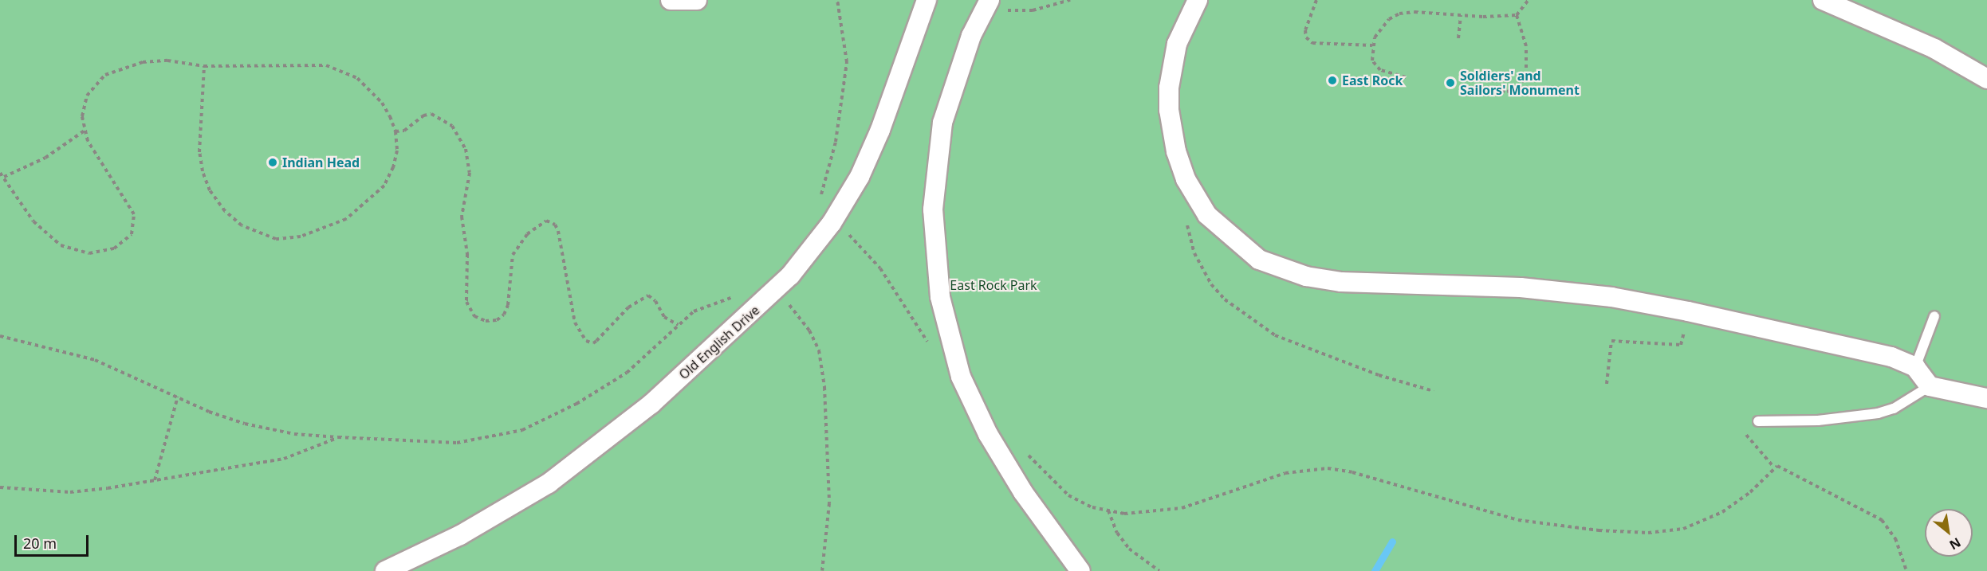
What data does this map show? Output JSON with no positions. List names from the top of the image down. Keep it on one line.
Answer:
{"streets":{"street":["Old English Drive"]},"parks":["East Rock Park"],"places":["East Rock","Soldiers' and Sailors' Monument","Indian Head"],"scale_bar":"20 m","north":"bottom right"}
